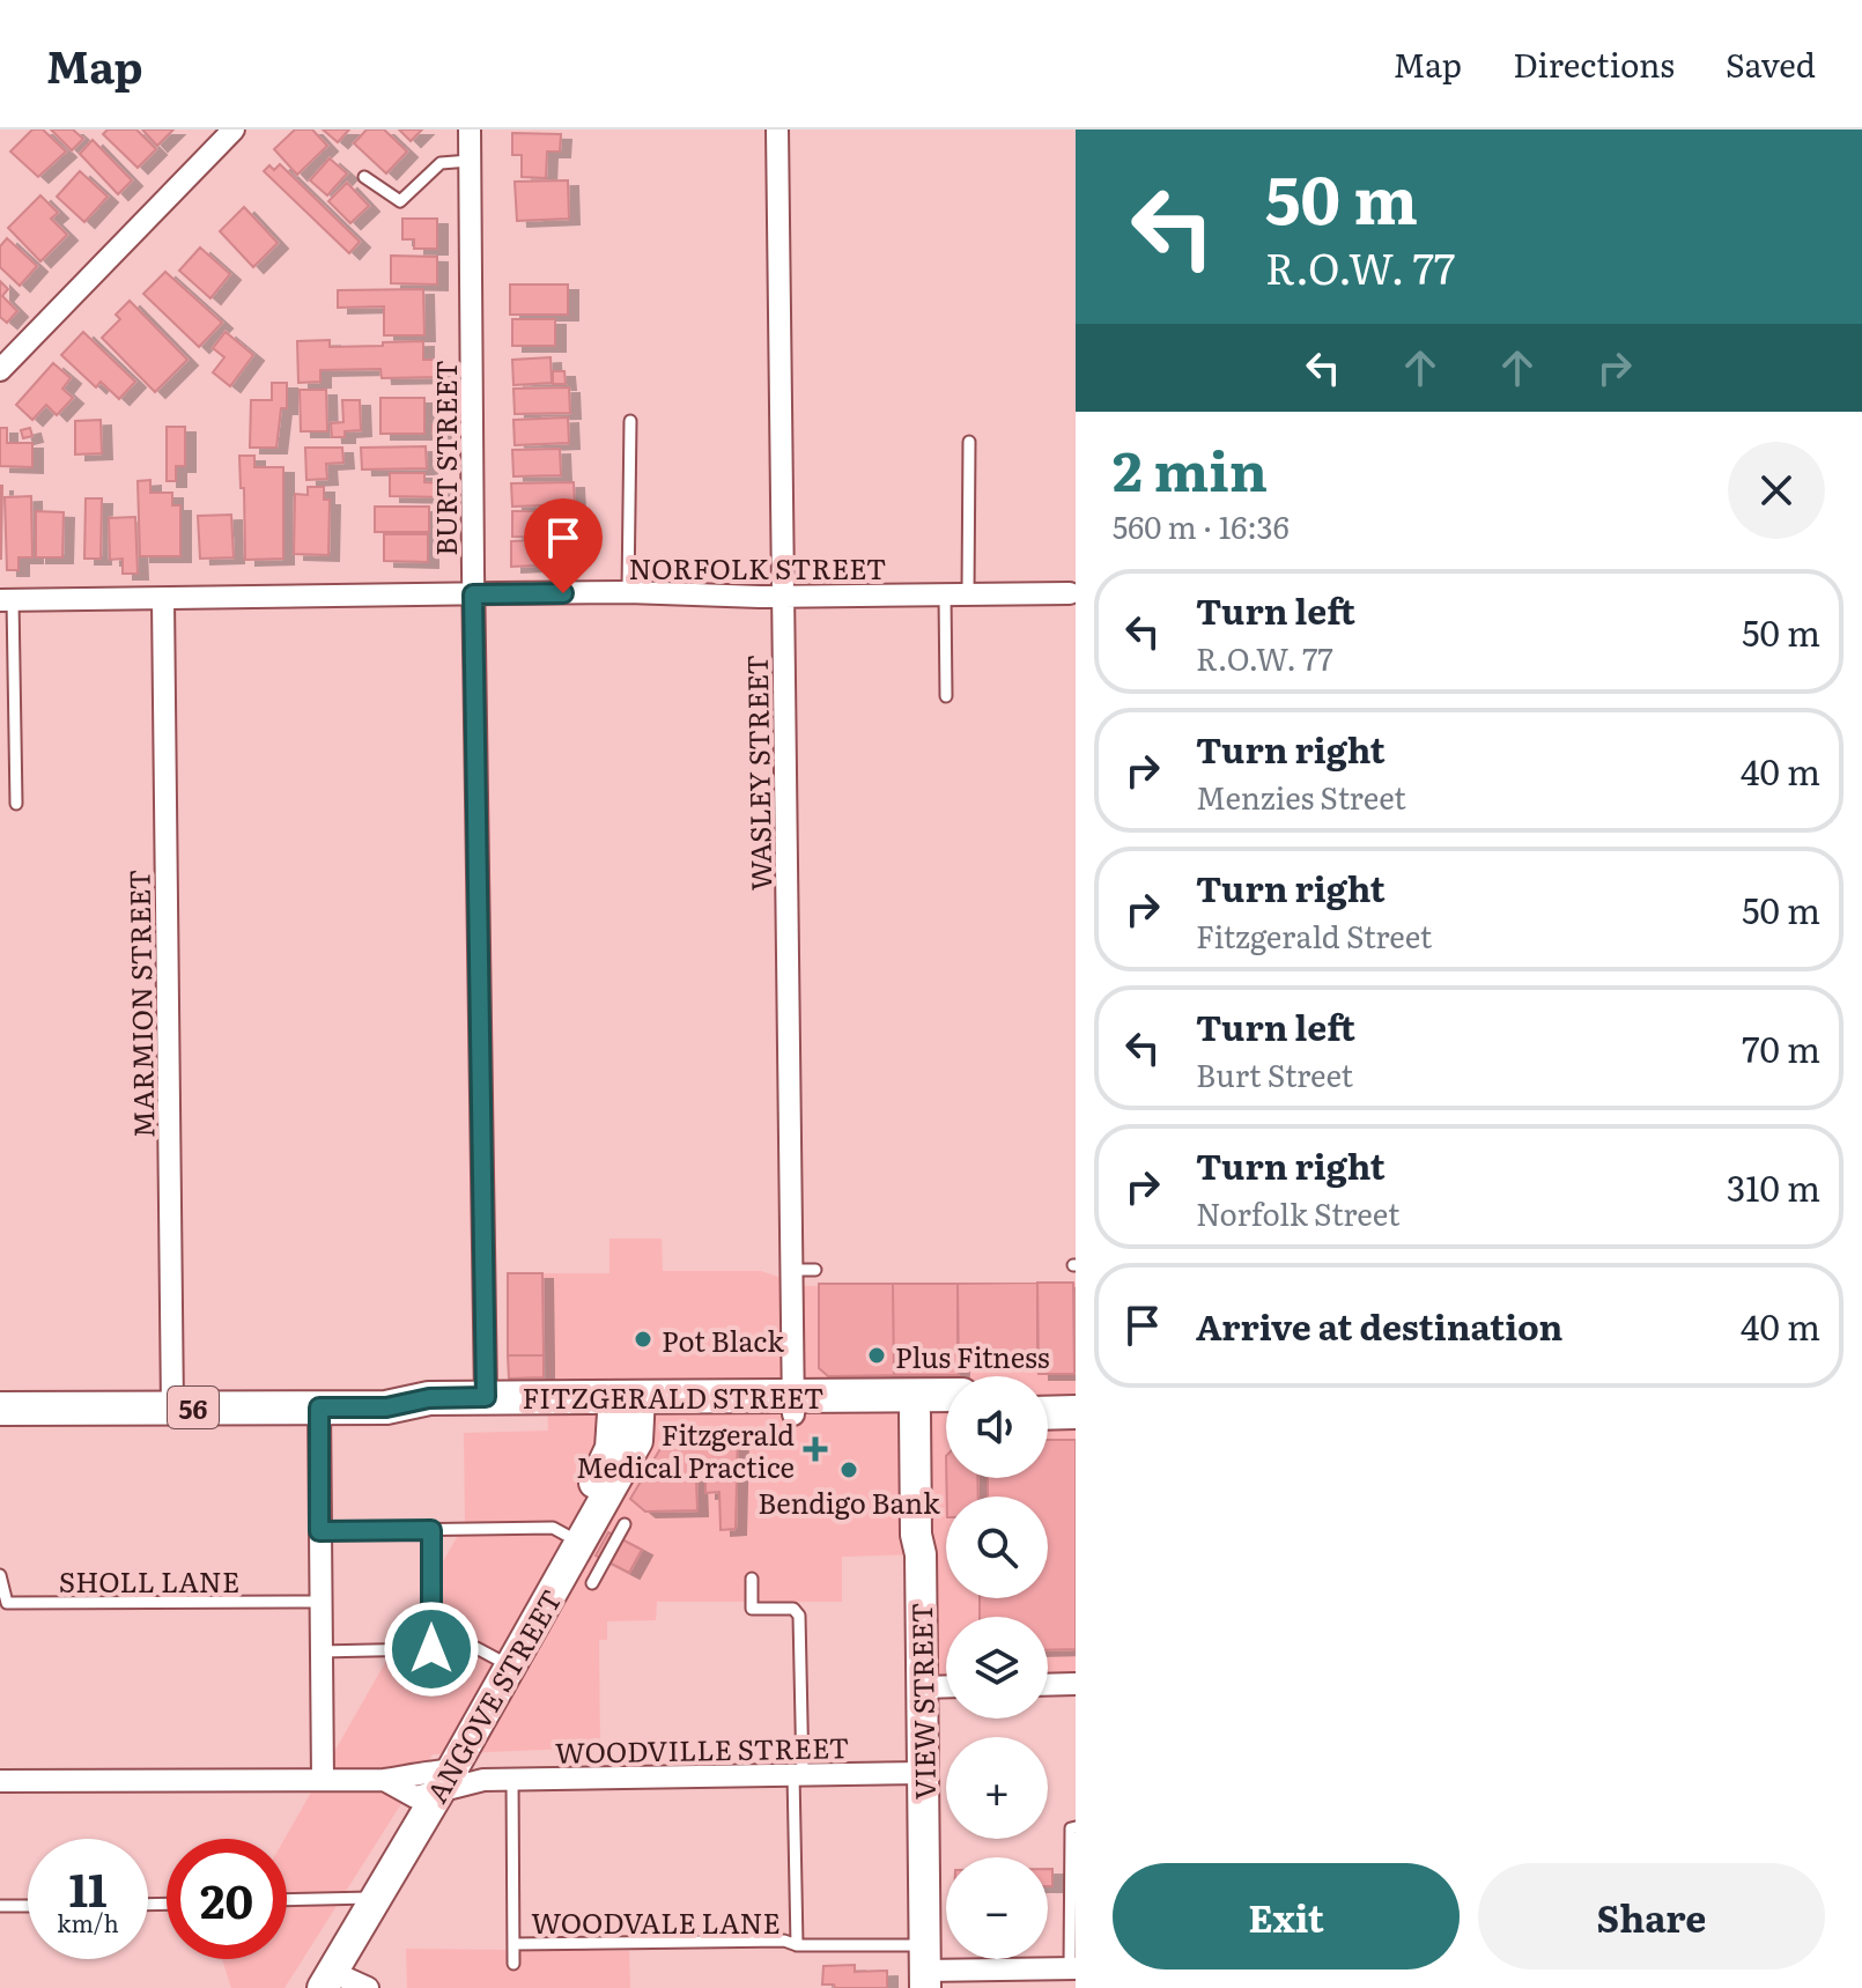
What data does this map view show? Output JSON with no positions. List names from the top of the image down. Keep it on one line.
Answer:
{"streets":{"main road":["FITZGERALD STREET","56","ANGOVE STREET","VIEW STREET"],"street":["BURT STREET","NORFOLK STREET","WASLEY STREET","MARMION STREET","WOODVILLE STREET"],"lane":["SHOLL LANE","WOODVALE LANE"]},"crossings":[["BURT STREET","NORFOLK STREET"],["BURT STREET","FITZGERALD STREET"],["NORFOLK STREET","WASLEY STREET"],["NORFOLK STREET","MARMION STREET"],["WASLEY STREET","FITZGERALD STREET"],["MARMION STREET","FITZGERALD STREET"],["FITZGERALD STREET","ANGOVE STREET"],["FITZGERALD STREET","VIEW STREET"],["ANGOVE STREET","WOODVILLE STREET"],["VIEW STREET","WOODVILLE STREET"],["VIEW STREET","WOODVALE LANE"],["WOODVILLE STREET","WOODVALE LANE"]],"places":{"other":["Pot Black","Plus Fitness","Bendigo Bank"],"health":["Fitzgerald Medical Practice"]},"page":{"header":"Map","nav":["Map","Directions","Saved"],"turn":["50 m","R.O.W. 77"],"heading":["2 min","560 m · 16:36"],"list":[{"name":"Turn left","note":"R.O.W. 77","value":"50 m"},{"name":"Turn right","note":"Menzies Street","value":"40 m"},{"name":"Turn right","note":"Fitzgerald Street","value":"50 m"},{"name":"Turn left","note":"Burt Street","value":"70 m"},{"name":"Turn right","note":"Norfolk Street","value":"310 m"},{"name":"Arrive at destination","value":"40 m"}],"map_buttons":["+","−"],"speed":"11 km/h","limit":"20","buttons":["Exit","Share"]}}
